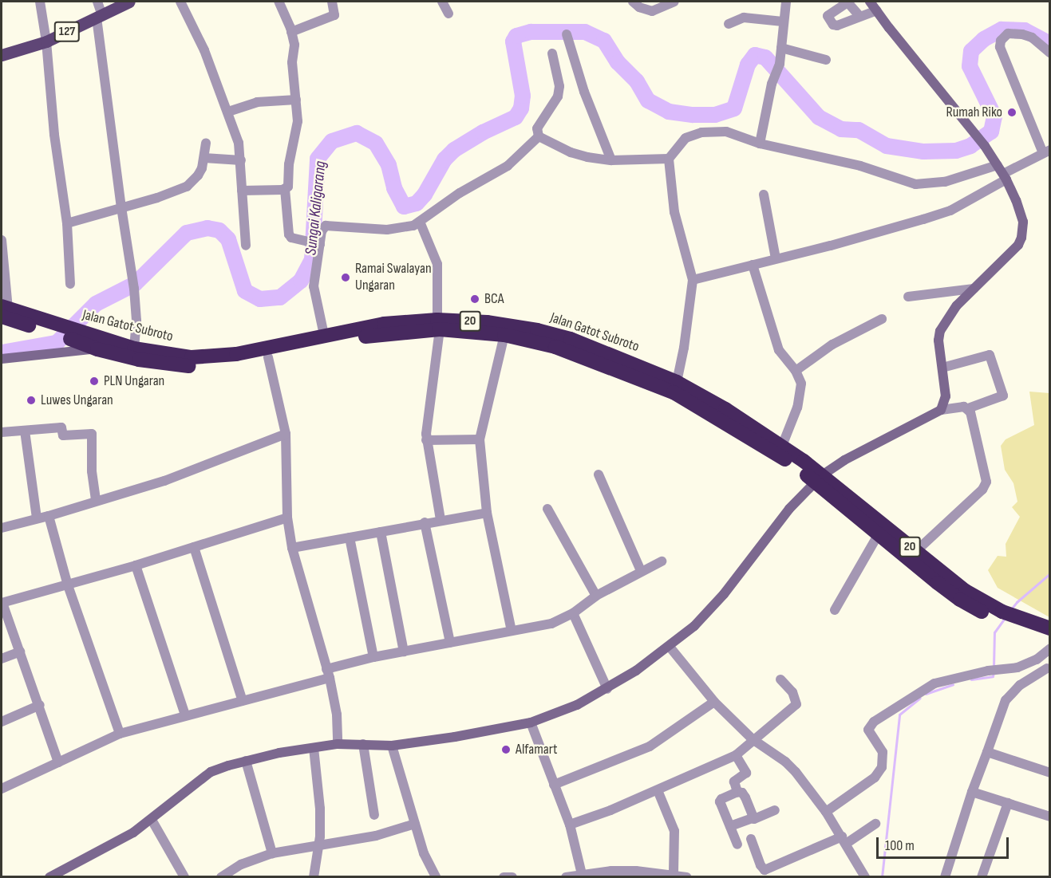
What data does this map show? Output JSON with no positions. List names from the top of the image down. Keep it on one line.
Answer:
{"streets":{"highway":["20","Jalan Gatot Subroto"],"main road":["127"]},"water":["Sungai Kaligarang"],"places":["Rumah Riko","Ramai Swalayan Ungaran","BCA","PLN Ungaran","Luwes Ungaran","Alfamart"],"scale_bar":"100 m"}
